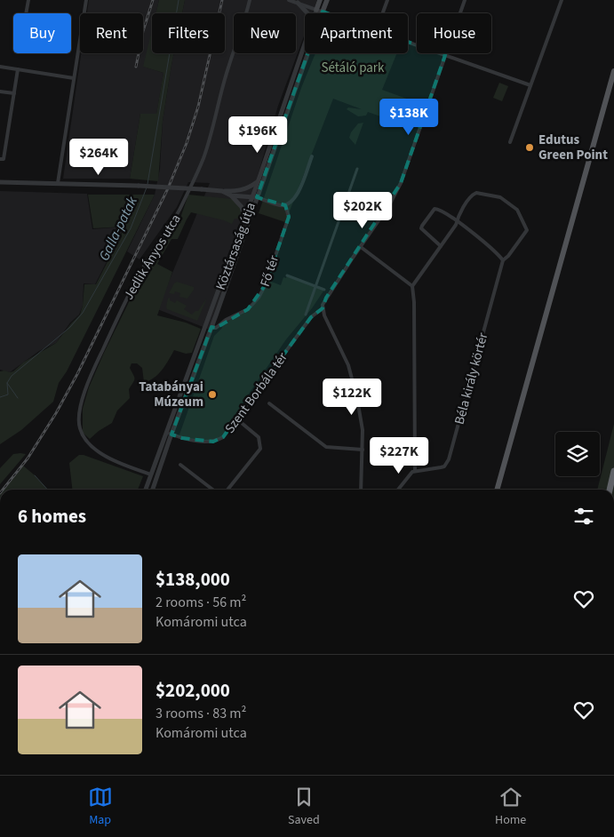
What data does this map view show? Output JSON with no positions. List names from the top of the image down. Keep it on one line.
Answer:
{"streets":{"street":["Köztársaság útja","Jedlik Ányos utca","Fő tér","Béla király körtér","Szent Borbála tér"]},"crossings":[["Köztársaság útja","Jedlik Ányos utca"],["Köztársaság útja","Fő tér"],["Köztársaság útja","Szent Borbála tér"]],"water":["Galla-patak"],"parks":["Sétáló park"],"places":["Edutus Green Point","Tatabányai Múzeum"],"page":{"chip":["Buy","Rent","Filters","New","Apartment","House"],"price":["$138K","$196K","$264K","$202K","$122K","$227K"],"heading":"6 homes","list":[{"name":"$138,000","note":"2 rooms · 56 m² · Komáromi utca"},{"name":"$202,000","note":"3 rooms · 83 m² · Komáromi utca"}],"tabs":["Map","Saved","Home"]}}
